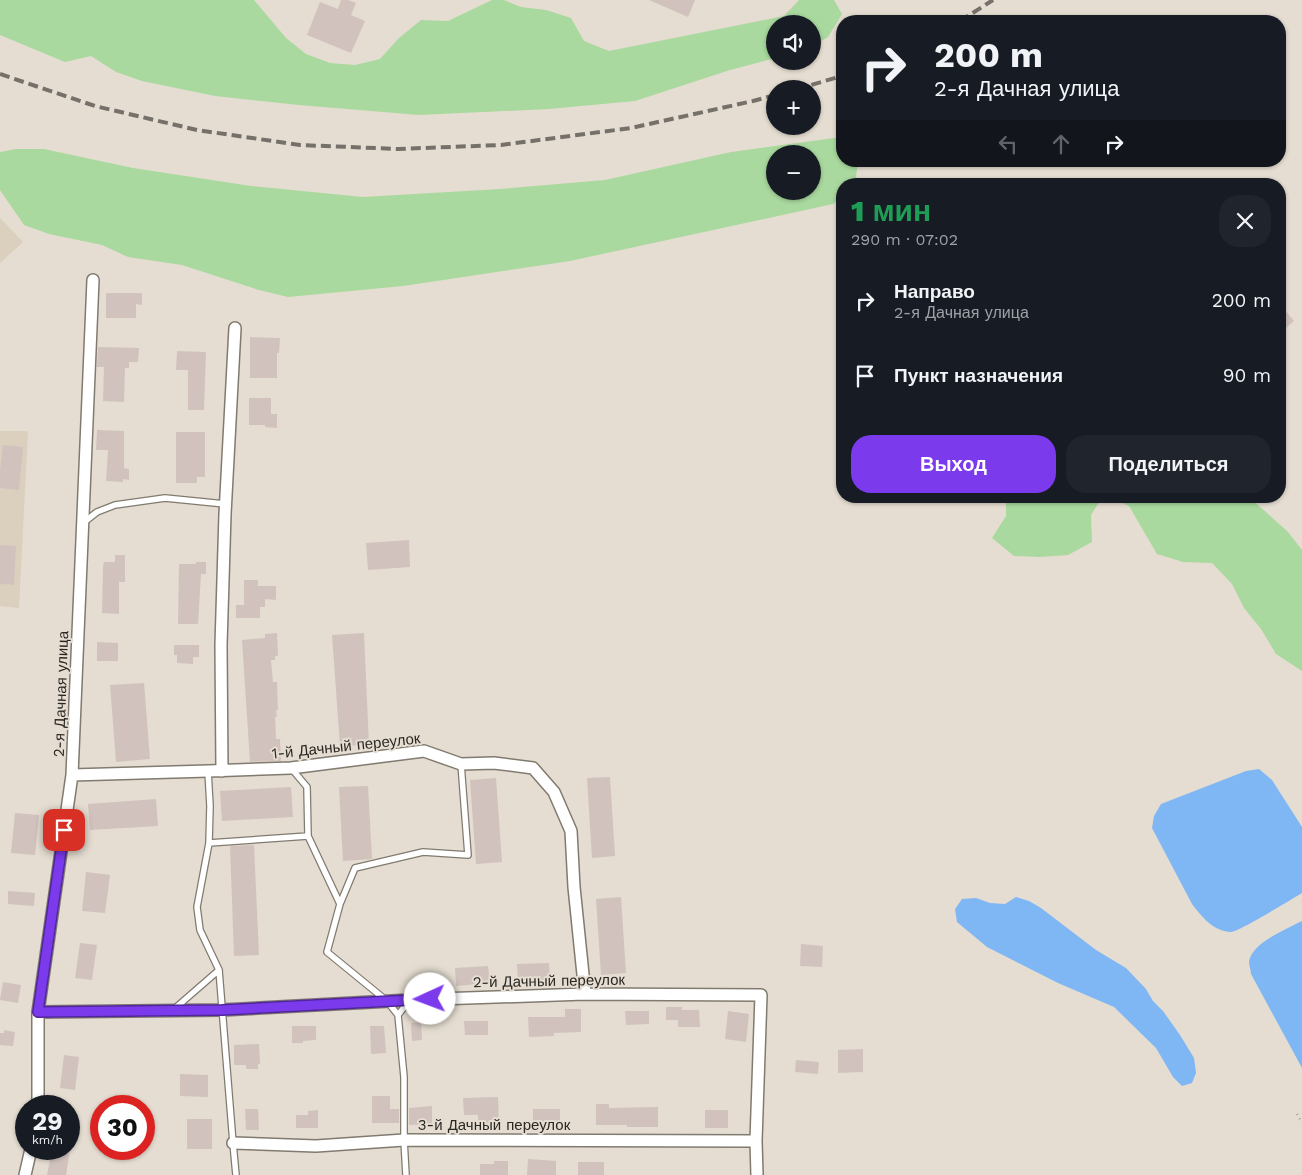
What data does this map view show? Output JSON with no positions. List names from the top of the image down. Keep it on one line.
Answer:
{"streets":{"street":["2-я Дачная улица","1-й Дачный переулок","2-й Дачный переулок","3-й Дачный переулок"]},"crossings":[["2-я Дачная улица","1-й Дачный переулок"],["2-я Дачная улица","2-й Дачный переулок"],["1-й Дачный переулок","2-й Дачный переулок"],["2-й Дачный переулок","3-й Дачный переулок"]],"page":{"map_buttons":["+","−"],"turn":["200 m","2-я Дачная улица"],"heading":["1 мин","290 m · 07:02"],"list":[{"name":"Направо","note":"2-я Дачная улица","value":"200 m"},{"name":"Пункт назначения","value":"90 m"}],"buttons":["Выход","Поделиться"],"speed":"29 km/h","limit":"30"}}
